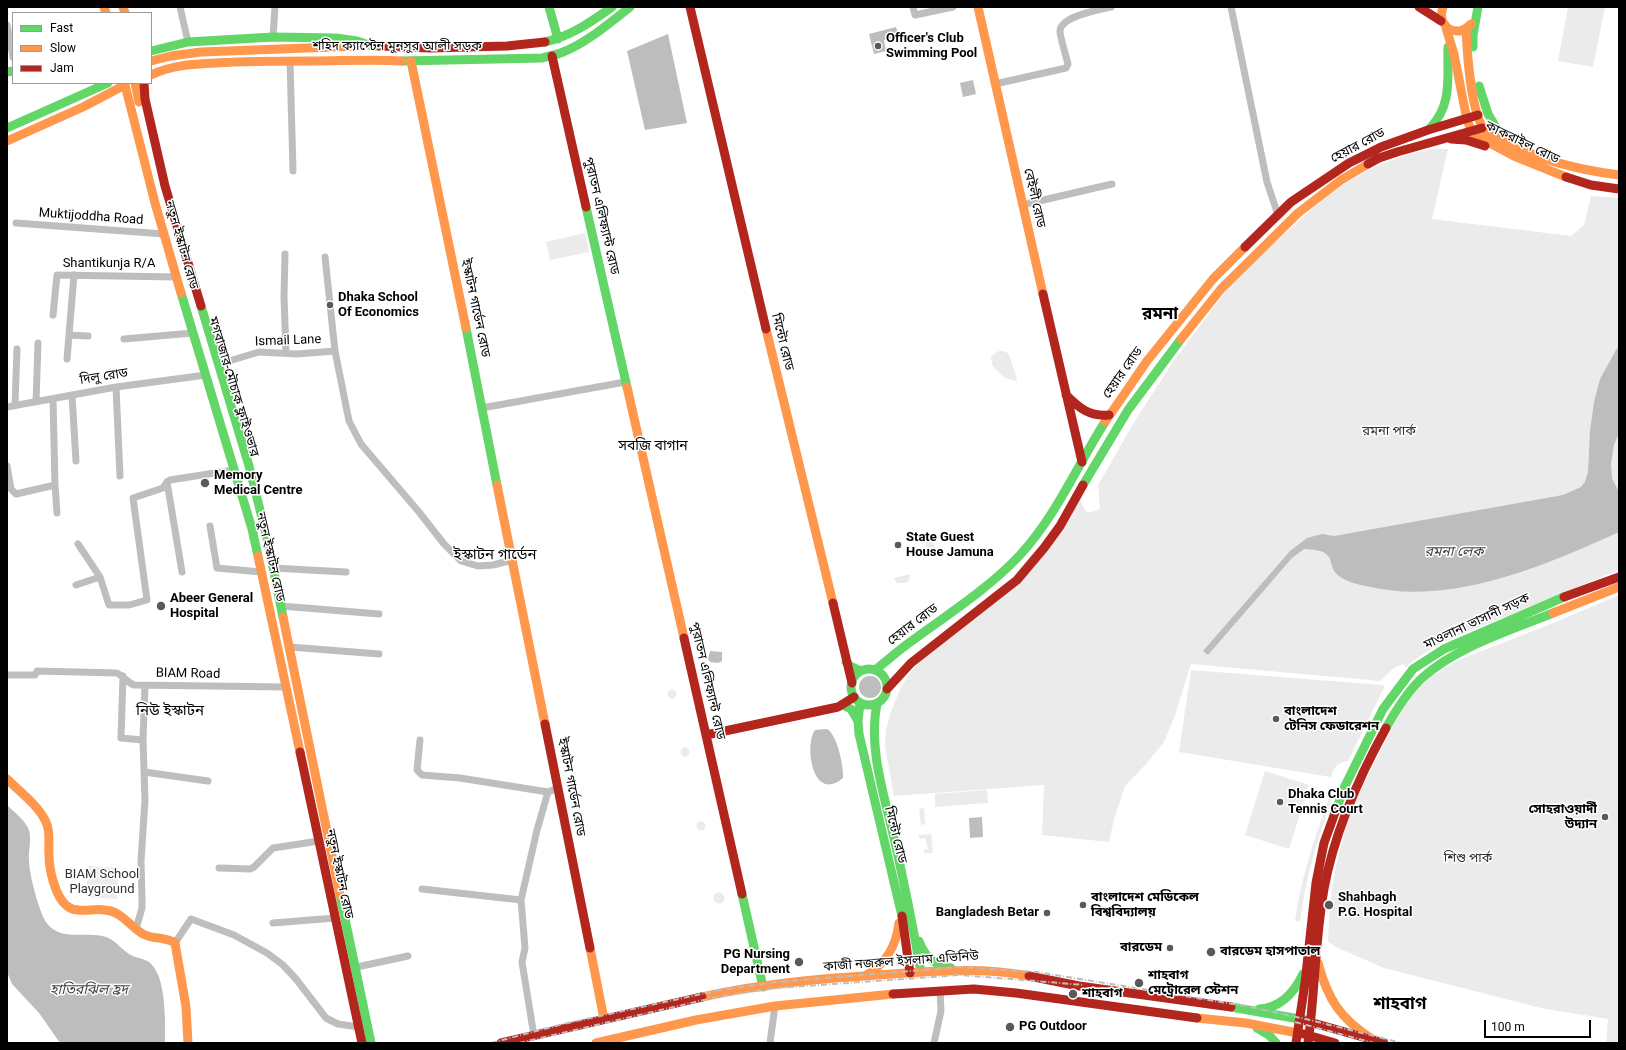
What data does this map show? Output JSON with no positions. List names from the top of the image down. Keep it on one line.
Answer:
{"streets":{"main road":["শহিদ ক্যাপ্টেন মুনসুর আলী সড়ক","কাকরাইল রোড","হেয়ার রোড","বেইলী রোড","পুরাতন এলিফ্যান্ট রোড","নতুন ইস্কাটন রোড","ইস্কাটন গার্ডেন রোড","মিন্টো রোড","মগবাজার-মৌচাক ফ্লাইওভার","মাওলানা ভাসানী সড়ক","কাজী নজরুল ইসলাম এভিনিউ"],"street":["Muktijoddha Road","Shantikunja R/A","Ismail Lane","দিলু রোড","BIAM Road"]},"crossings":[["শহিদ ক্যাপ্টেন মুনসুর আলী সড়ক","পুরাতন এলিফ্যান্ট রোড"],["শহিদ ক্যাপ্টেন মুনসুর আলী সড়ক","ইস্কাটন গার্ডেন রোড"],["কাকরাইল রোড","হেয়ার রোড"],["হেয়ার রোড","বেইলী রোড"],["হেয়ার রোড","মিন্টো রোড"],["পুরাতন এলিফ্যান্ট রোড","কাজী নজরুল ইসলাম এভিনিউ"],["Muktijoddha Road","নতুন ইস্কাটন রোড"],["নতুন ইস্কাটন রোড","Shantikunja R/A"],["নতুন ইস্কাটন রোড","Ismail Lane"],["নতুন ইস্কাটন রোড","দিলু রোড"],["নতুন ইস্কাটন রোড","মগবাজার-মৌচাক ফ্লাইওভার"],["নতুন ইস্কাটন রোড","BIAM Road"],["ইস্কাটন গার্ডেন রোড","কাজী নজরুল ইসলাম এভিনিউ"],["মিন্টো রোড","কাজী নজরুল ইসলাম এভিনিউ"],["মাওলানা ভাসানী সড়ক","কাজী নজরুল ইসলাম এভিনিউ"]],"districts":["রমনা","সবজি বাগান","ইস্কাটন গার্ডেন","নিউ ইস্কাটন","শাহবাগ"],"water":["রমনা লেক","হাতিরঝিল হ্রদ"],"parks":["রমনা পার্ক","শিশু পার্ক","BIAM School Playground"],"places":["Officer's Club Swimming Pool","Dhaka School Of Economics","Memory Medical Centre","State Guest House Jamuna","Abeer General Hospital","বাংলাদেশ টেনিস ফেডারেশন","Dhaka Club Tennis Court","সোহরাওয়ার্দী উদ্যান","বাংলাদেশ মেডিকেল বিশ্ববিদ্যালয়","Shahbagh P.G. Hospital","Bangladesh Betar","বারডেম","বারডেম হাসপাতাল","PG Nursing Department","শাহবাগ মেট্রোরেল স্টেশন","শাহবাগ","PG Outdoor"],"legend":["Fast","Slow","Jam"],"scale_bar":"100 m"}
